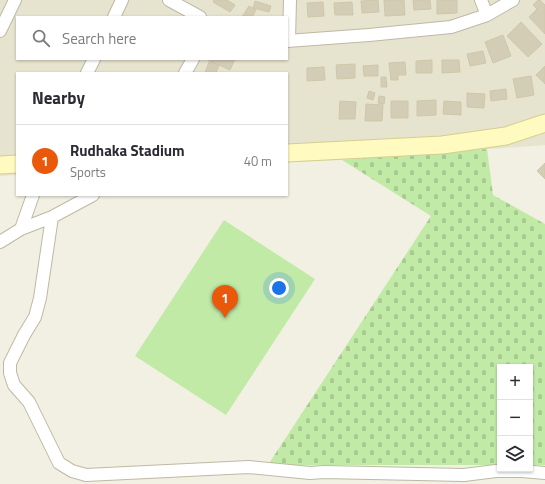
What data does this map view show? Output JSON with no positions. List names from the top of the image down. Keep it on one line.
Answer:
{"page":{"search":"Search here","heading":"Nearby","list":[{"mark":"1","name":"Rudhaka Stadium","note":"Sports","value":"40 m"}],"pins":"1","map_buttons":["+","−"]}}
